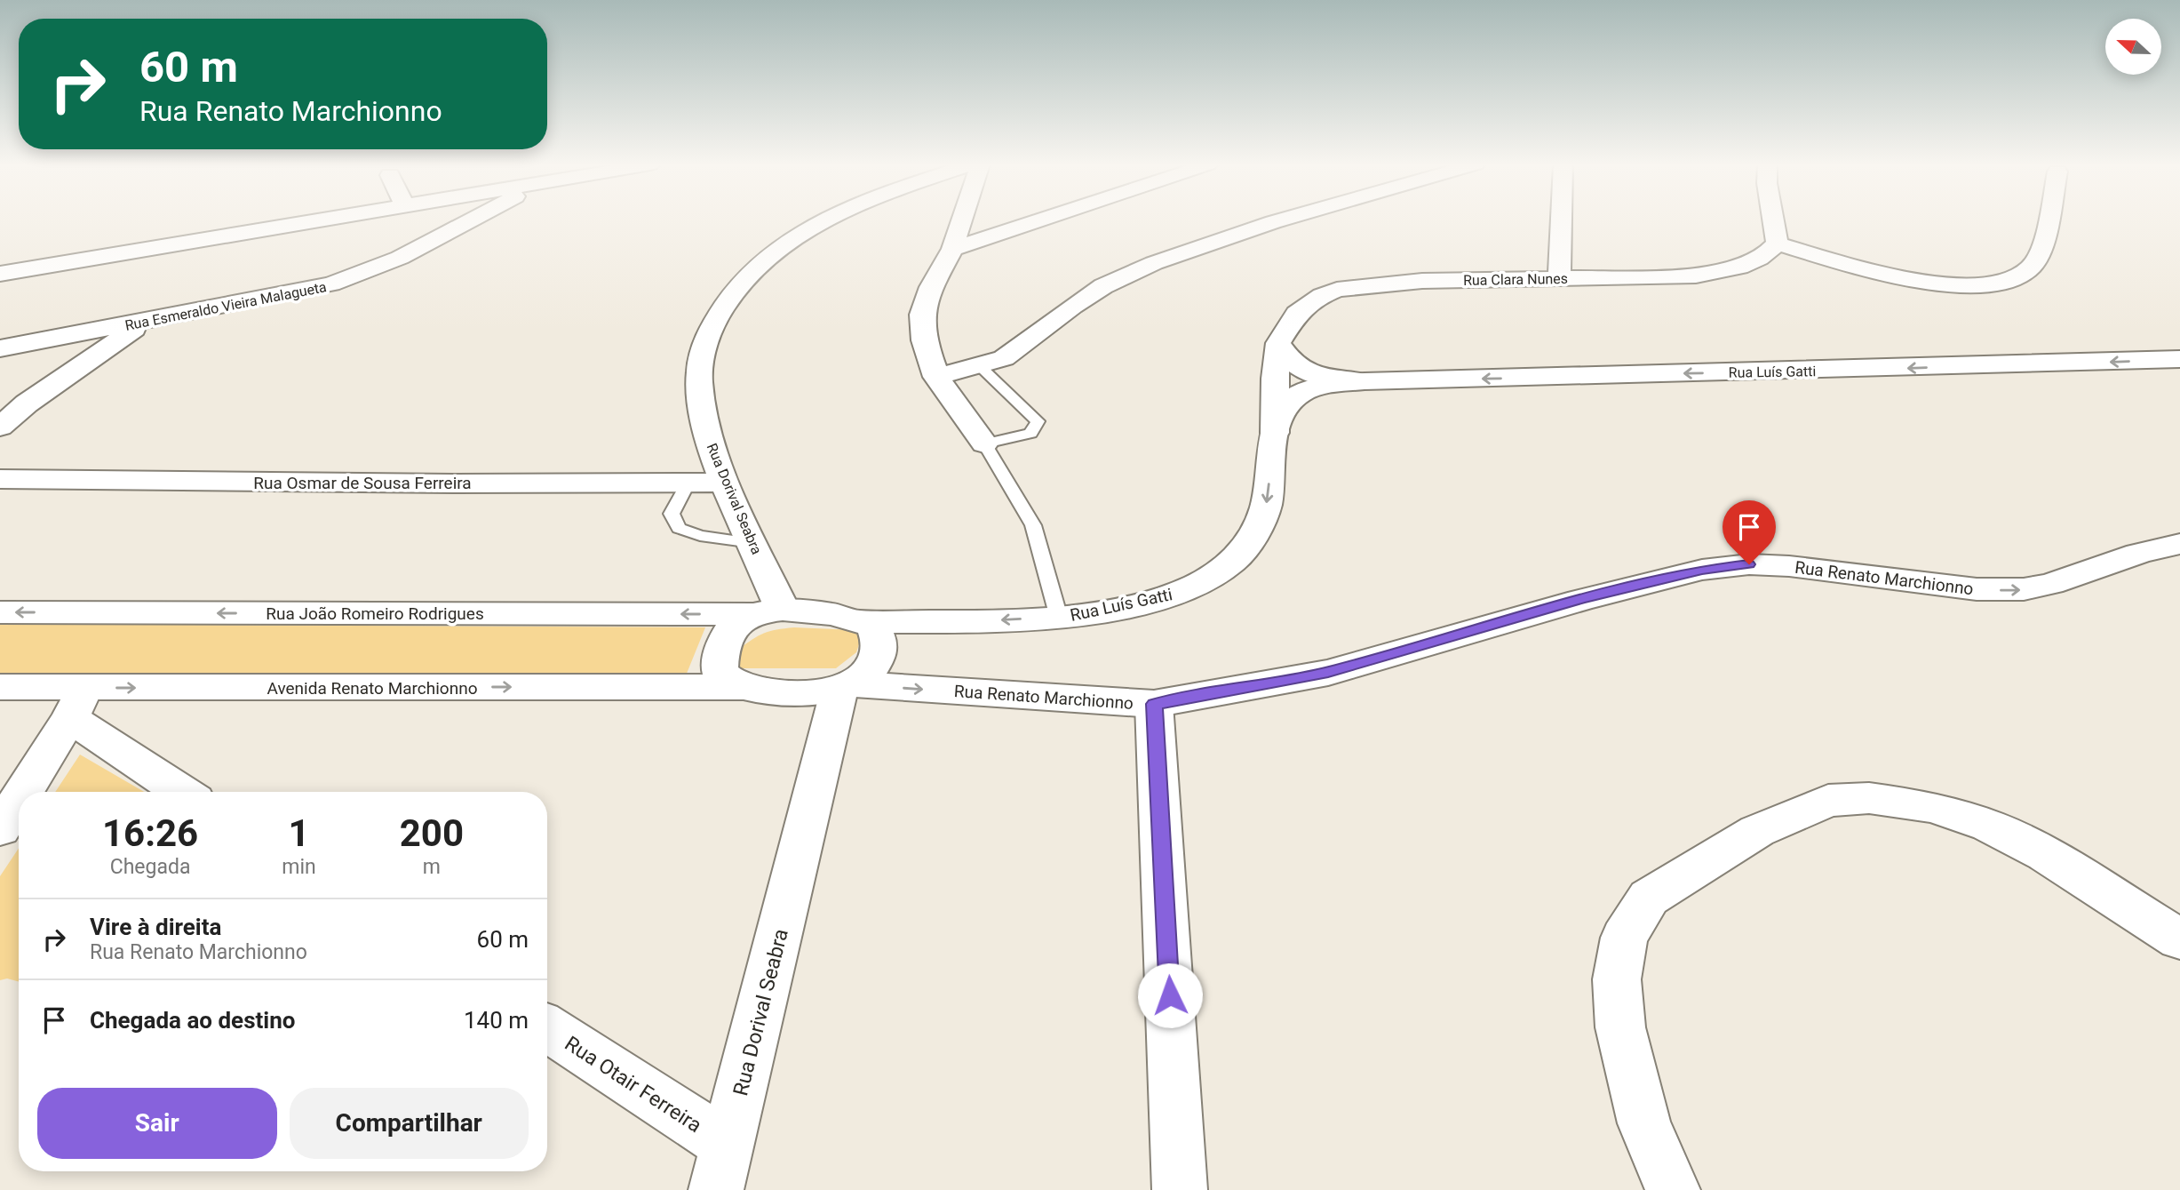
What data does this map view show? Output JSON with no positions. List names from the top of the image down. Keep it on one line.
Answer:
{"streets":{"street":["Rua Clara Nunes","Rua Esmeraldo Vieira Malagueta","Rua Luís Gatti","Rua Osmar de Sousa Ferreira","Rua Dorival Seabra","Rua Renato Marchionno","Rua João Romeiro Rodrigues","Avenida Renato Marchionno","Rua Otair Ferreira"]},"crossings":[["Rua Clara Nunes","Rua Luís Gatti"],["Rua Luís Gatti","Rua João Romeiro Rodrigues"],["Rua Osmar de Sousa Ferreira","Rua Dorival Seabra"],["Rua Dorival Seabra","Rua Renato Marchionno"],["Rua Dorival Seabra","Rua João Romeiro Rodrigues"],["Rua Dorival Seabra","Rua Otair Ferreira"],["Rua Renato Marchionno","Avenida Renato Marchionno"]],"one_way":["Rua Luís Gatti","Rua Renato Marchionno","Rua João Romeiro Rodrigues","Avenida Renato Marchionno"],"north":"left","page":{"turn":["60 m","Rua Renato Marchionno"],"eta":["16:26","Chegada","1","min","200","m"],"list":[{"name":"Vire à direita","note":"Rua Renato Marchionno","value":"60 m"},{"name":"Chegada ao destino","value":"140 m"}],"buttons":["Sair","Compartilhar"]}}
